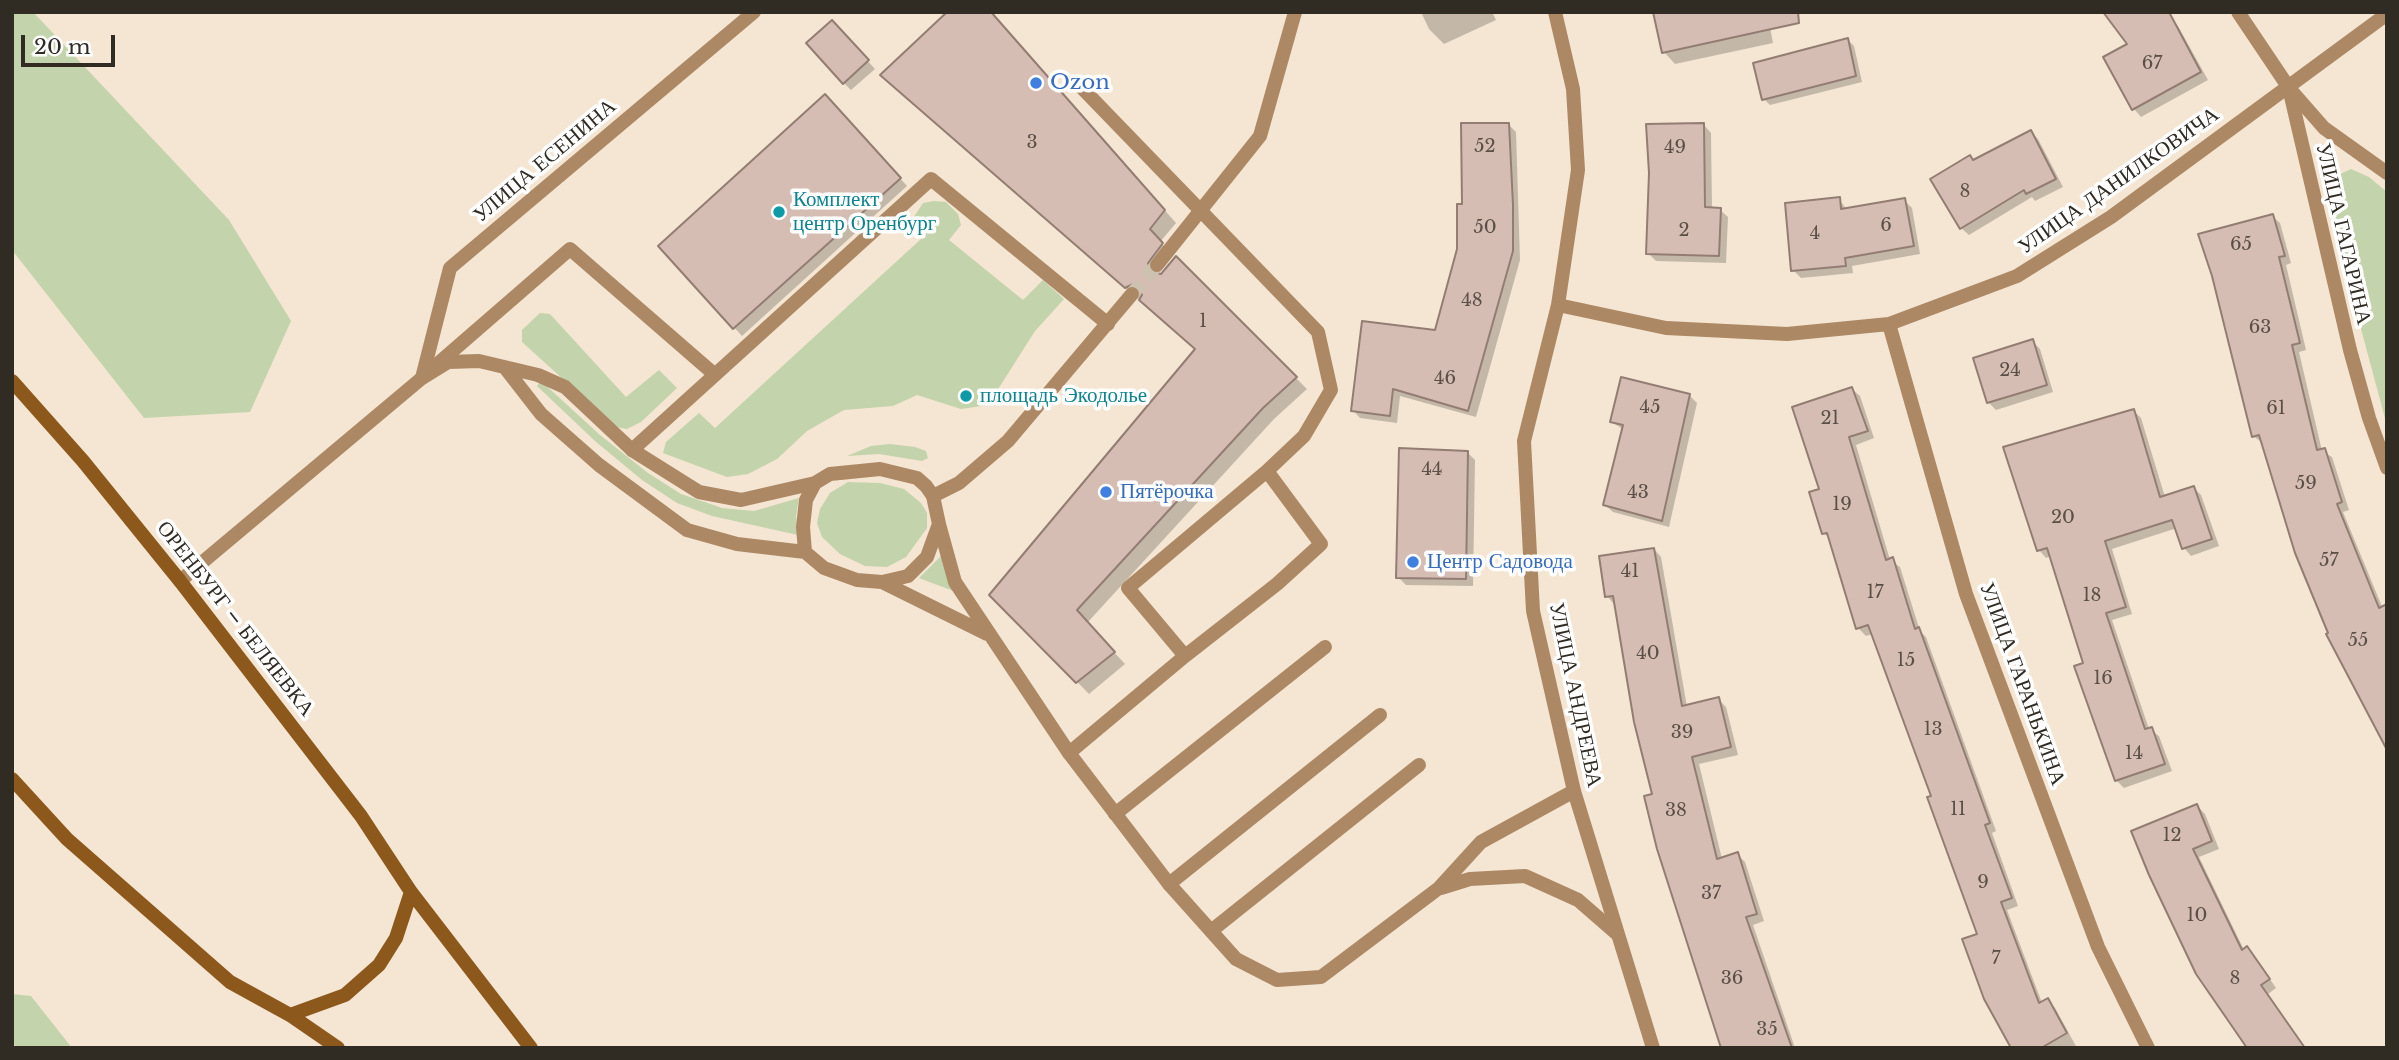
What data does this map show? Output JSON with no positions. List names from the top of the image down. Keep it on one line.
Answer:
{"streets":{"main road":["ОРЕНБУРГ – БЕЛЯЕВКА"],"street":["УЛИЦА ЕСЕНИНА","УЛИЦА ДАНИЛКОВИЧА","УЛИЦА ГАГАРИНА","УЛИЦА ГАРАНЬКИНА","УЛИЦА АНДРЕЕВА"]},"crossings":[["УЛИЦА ДАНИЛКОВИЧА","УЛИЦА ГАГАРИНА"],["УЛИЦА ДАНИЛКОВИЧА","УЛИЦА ГАРАНЬКИНА"],["УЛИЦА ДАНИЛКОВИЧА","УЛИЦА АНДРЕЕВА"]],"places":["Ozon","Комплект центр Оренбург","площадь Экодолье","Пятёрочка","Центр Садовода"],"house_numbers":["67","3","52","49","8","6","50","2","4","65","48","1","63","24","46","45","61","21","44","59","43","19","20","57","41","17","18","55","40","15","16","13","39","14","11","38","12","9","37","10","7","36","8","35"],"scale_bar":"20 m"}
